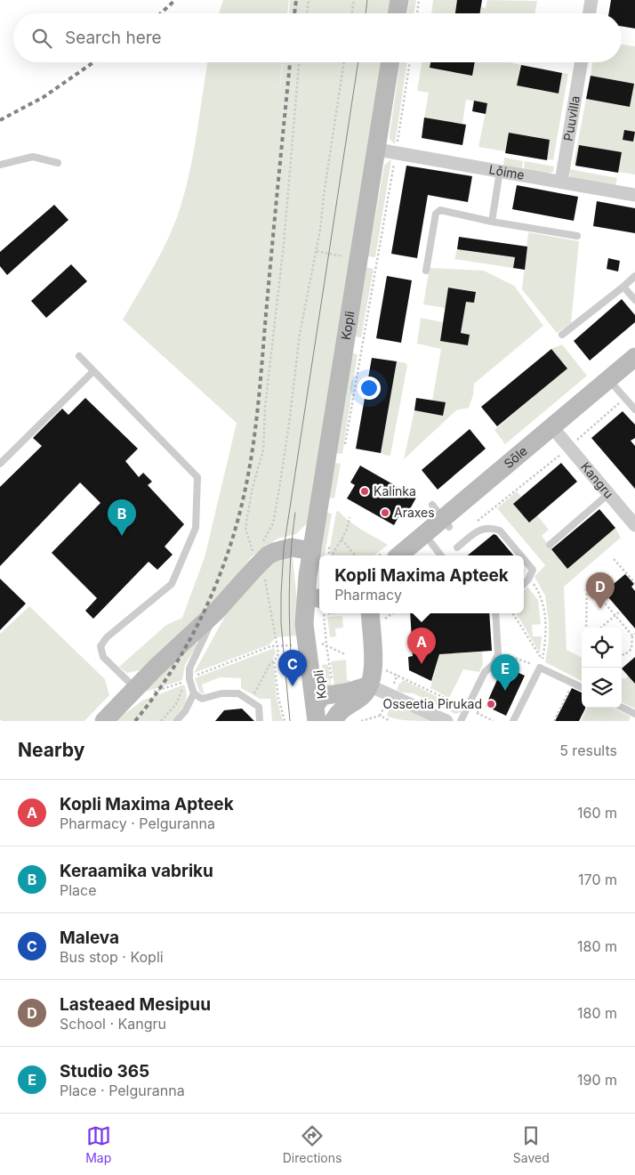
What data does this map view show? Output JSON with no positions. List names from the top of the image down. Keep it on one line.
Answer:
{"streets":{"street":["Puuvilla","Lõime","Kopli","Sõle","Kangru"]},"crossings":[["Puuvilla","Lõime"],["Lõime","Kopli"],["Sõle","Kangru"]],"places":["Kalinka","Araxes","Osseetia Pirukad"],"page":{"search":"Search here","pins":["B","D","A","C","E"],"popup":["Kopli Maxima Apteek","Pharmacy"],"heading":["Nearby","5 results"],"list":[{"mark":"A","name":"Kopli Maxima Apteek","note":"Pharmacy · Pelguranna","value":"160 m"},{"mark":"B","name":"Keraamika vabriku","note":"Place","value":"170 m"},{"mark":"C","name":"Maleva","note":"Bus stop · Kopli","value":"180 m"},{"mark":"D","name":"Lasteaed Mesipuu","note":"School · Kangru","value":"180 m"},{"mark":"E","name":"Studio 365","note":"Place · Pelguranna","value":"190 m"}],"nav":["Map","Directions","Saved"]}}
